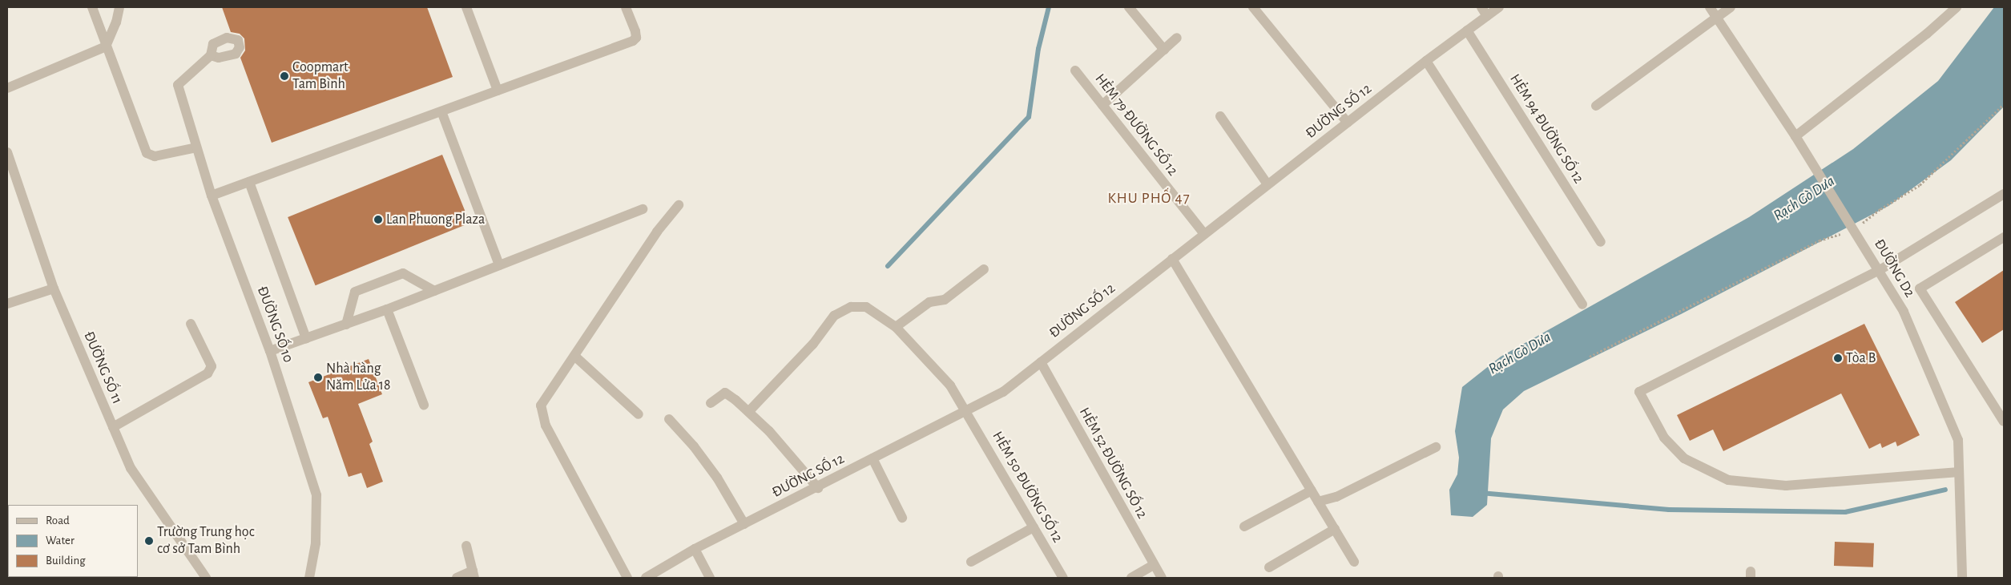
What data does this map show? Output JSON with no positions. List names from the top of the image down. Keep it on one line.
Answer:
{"streets":{"street":["ĐƯỜNG SỐ 12","HẺM 79 ĐƯỜNG SỐ 12","HẺM 94 ĐƯỜNG SỐ 12","ĐƯỜNG D2","ĐƯỜNG SỐ 10","ĐƯỜNG SỐ 11","HẺM 52 ĐƯỜNG SỐ 12","HẺM 50 ĐƯỜNG SỐ 12"]},"crossings":[["ĐƯỜNG SỐ 12","HẺM 79 ĐƯỜNG SỐ 12"],["ĐƯỜNG SỐ 12","HẺM 94 ĐƯỜNG SỐ 12"],["ĐƯỜNG SỐ 12","HẺM 52 ĐƯỜNG SỐ 12"],["ĐƯỜNG SỐ 12","HẺM 50 ĐƯỜNG SỐ 12"]],"districts":["KHU PHỐ 47"],"water":["Rạch Gò Dưa"],"places":["Coopmart Tam Bình","Lan Phuong Plaza","Tòa B","Nhà hàng Năm Lửa 18","Trường Trung học cơ sở Tam Bình"],"legend":["Road","Water","Building"]}
